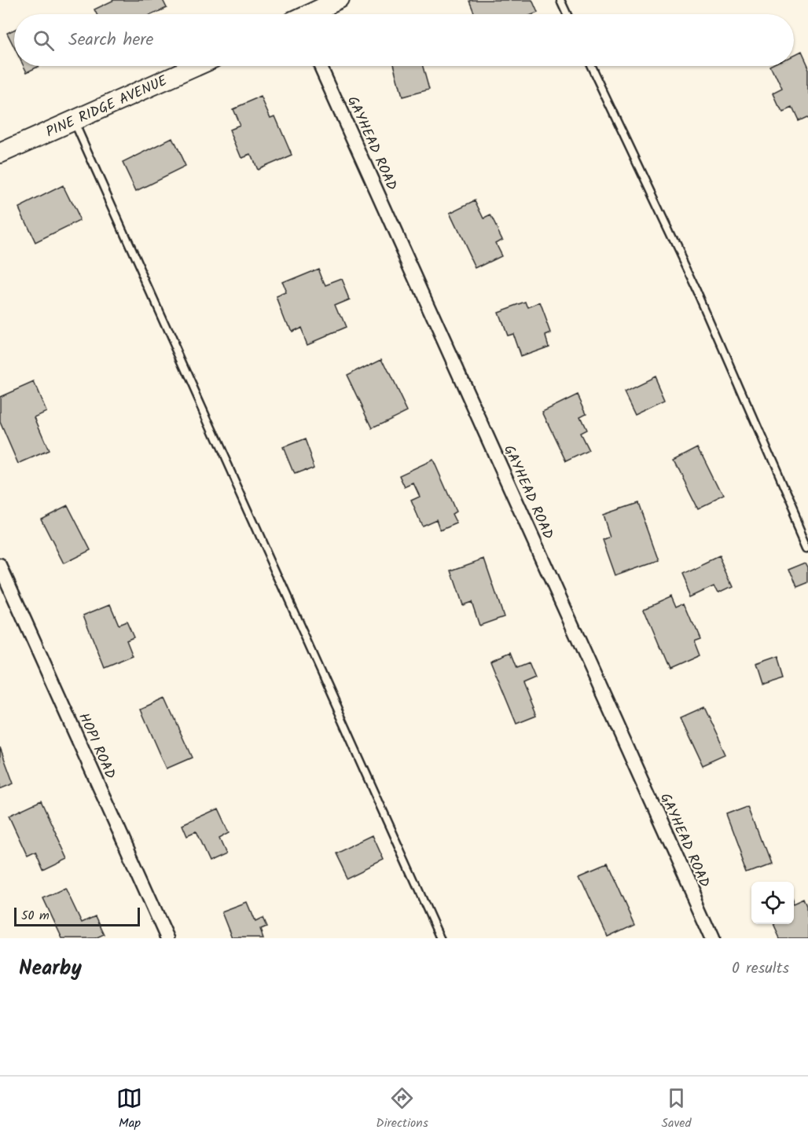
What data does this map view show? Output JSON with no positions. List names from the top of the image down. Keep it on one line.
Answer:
{"streets":{"street":["PINE RIDGE AVENUE","GAYHEAD ROAD","HOPI ROAD"]},"scale_bar":"50 m","page":{"search":"Search here","scale":"50 m","heading":["Nearby","0 results"],"nav":["Map","Directions","Saved"]}}
